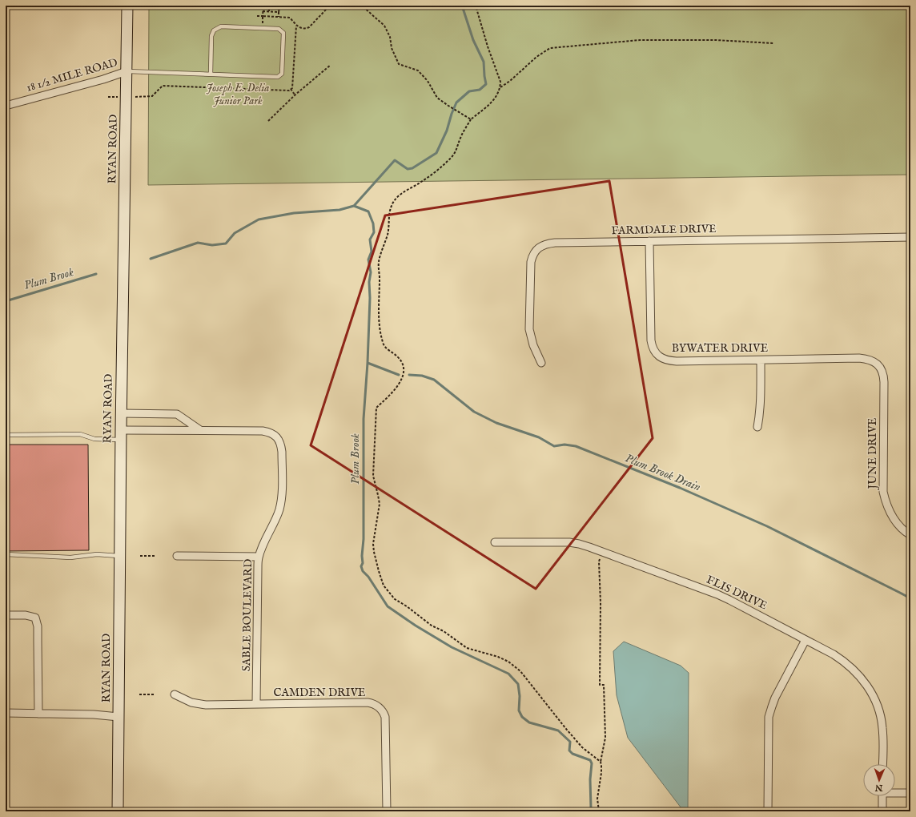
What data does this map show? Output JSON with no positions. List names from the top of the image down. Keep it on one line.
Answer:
{"streets":{"main road":["RYAN ROAD"],"street":["18 1/2 MILE ROAD","FARMDALE DRIVE","BYWATER DRIVE","JUNE DRIVE","FLIS DRIVE","SABLE BOULEVARD","CAMDEN DRIVE"]},"crossings":[["18 1/2 MILE ROAD","RYAN ROAD"],["RYAN ROAD","SABLE BOULEVARD"],["FARMDALE DRIVE","BYWATER DRIVE"],["BYWATER DRIVE","JUNE DRIVE"],["SABLE BOULEVARD","CAMDEN DRIVE"]],"water":["Plum Brook","Plum Brook Drain"],"parks":["Joseph E. Delia Junior Park"],"north":"bottom"}
